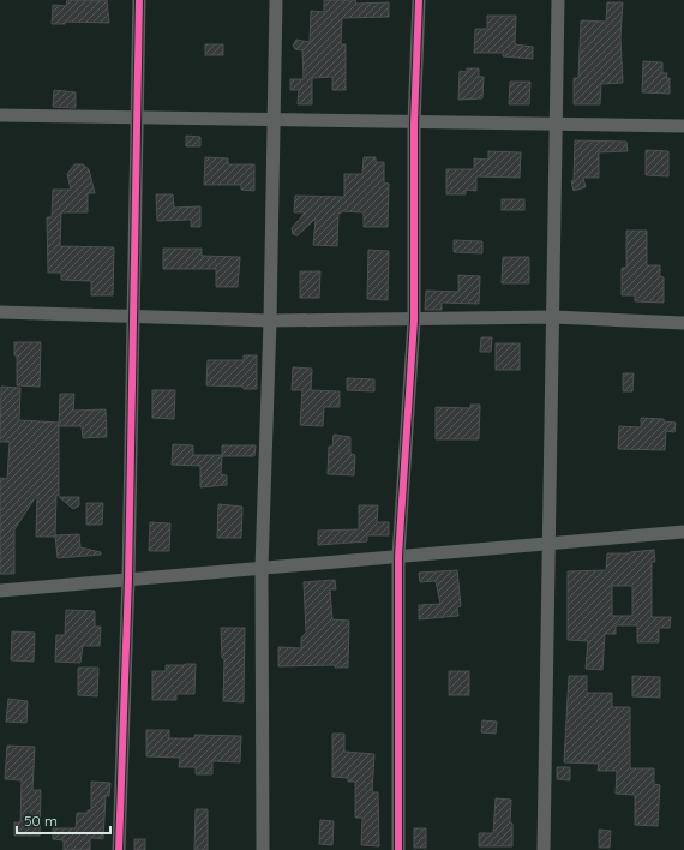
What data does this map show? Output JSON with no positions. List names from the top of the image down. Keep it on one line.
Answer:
{"scale_bar":"50 m"}
